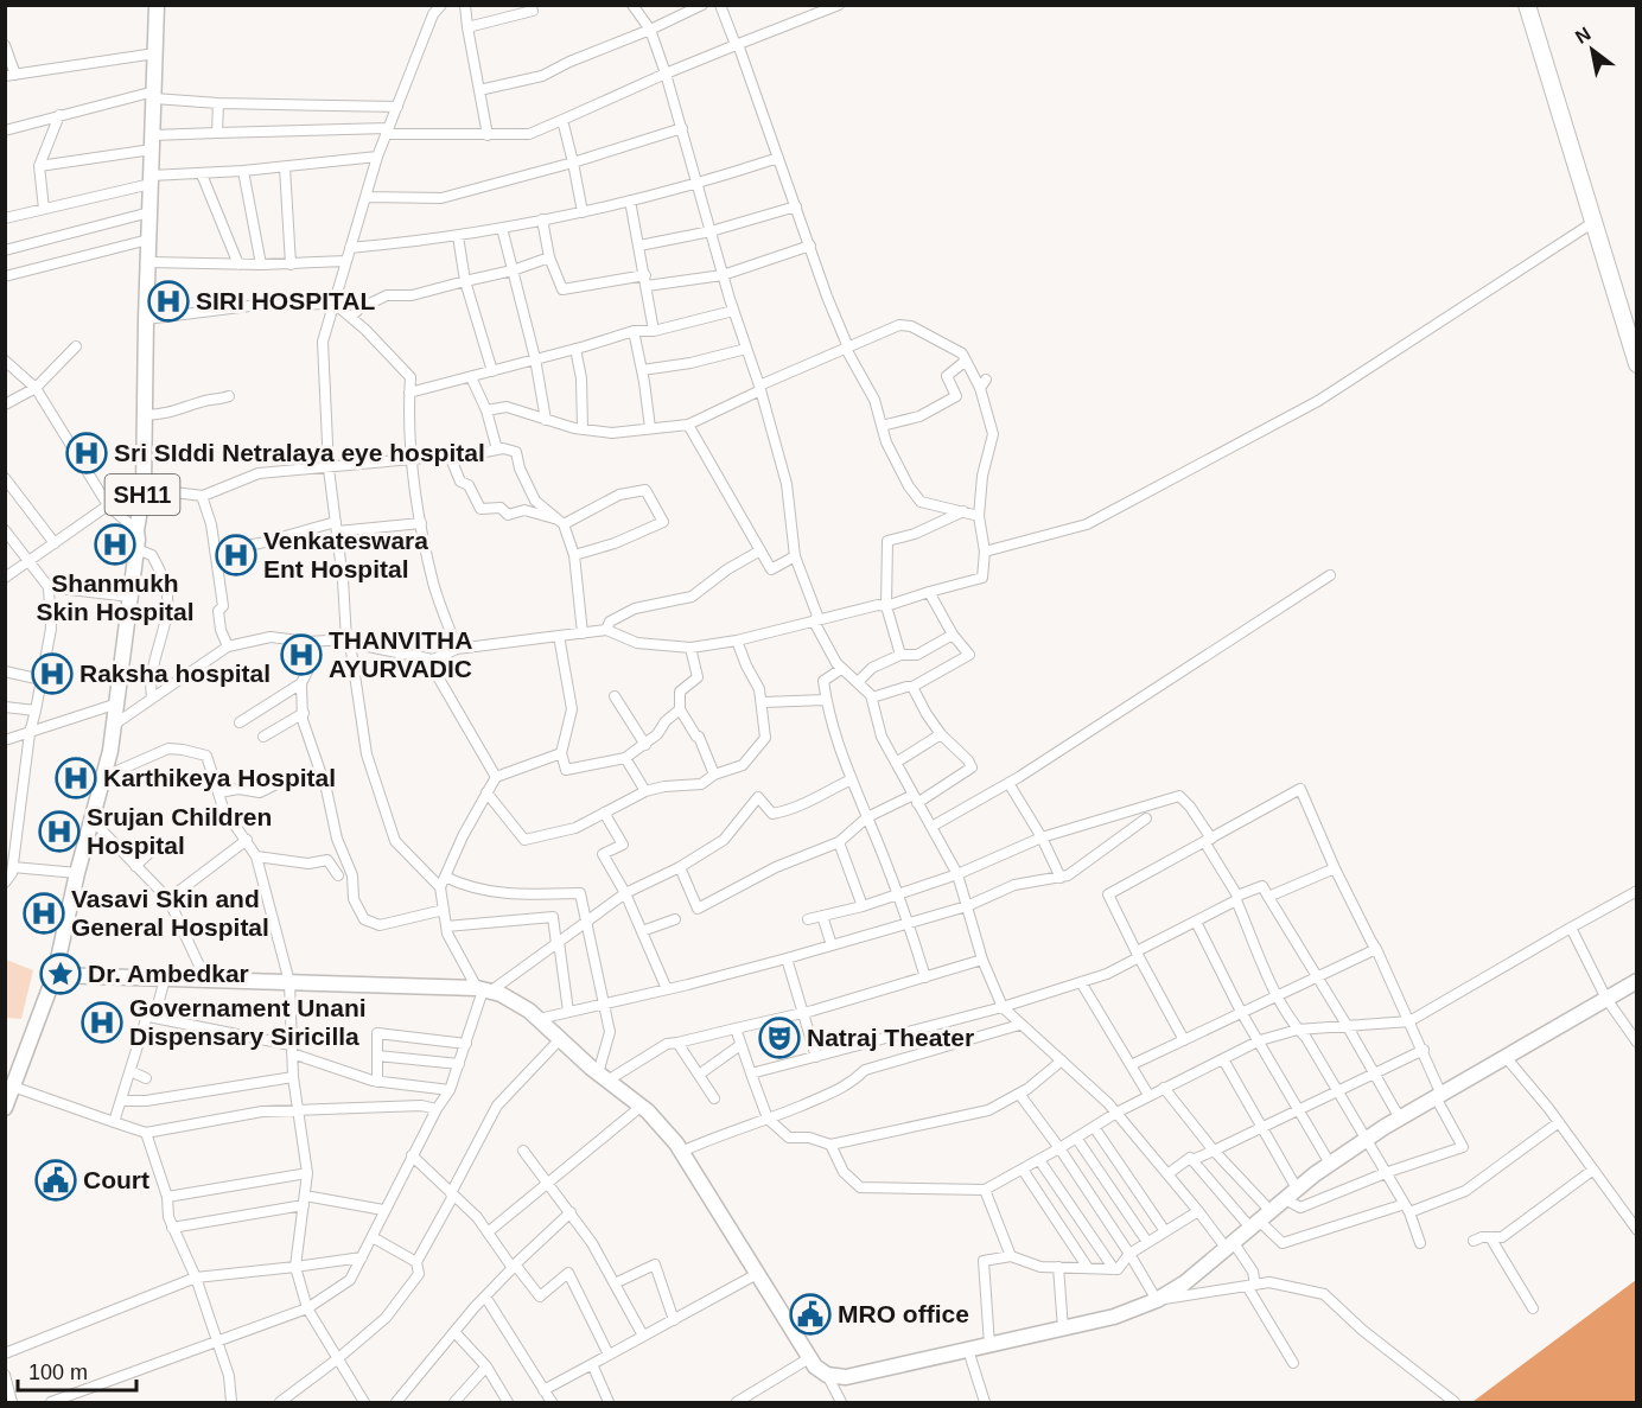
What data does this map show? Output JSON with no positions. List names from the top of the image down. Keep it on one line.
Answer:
{"streets":{"main road":["SH11"]},"places":{"hospital":["SIRI HOSPITAL","Sri SIddi Netralaya eye hospital","Shanmukh Skin Hospital","Venkateswara Ent Hospital","THANVITHA AYURVADIC","Raksha hospital","Karthikeya Hospital","Srujan Children Hospital","Vasavi Skin and General Hospital","Governament Unani Dispensary Siricilla"],"place":["Dr. Ambedkar"],"theatre":["Natraj Theater"],"public building":["Court","MRO office"]},"scale_bar":"100 m","north":"top left"}
